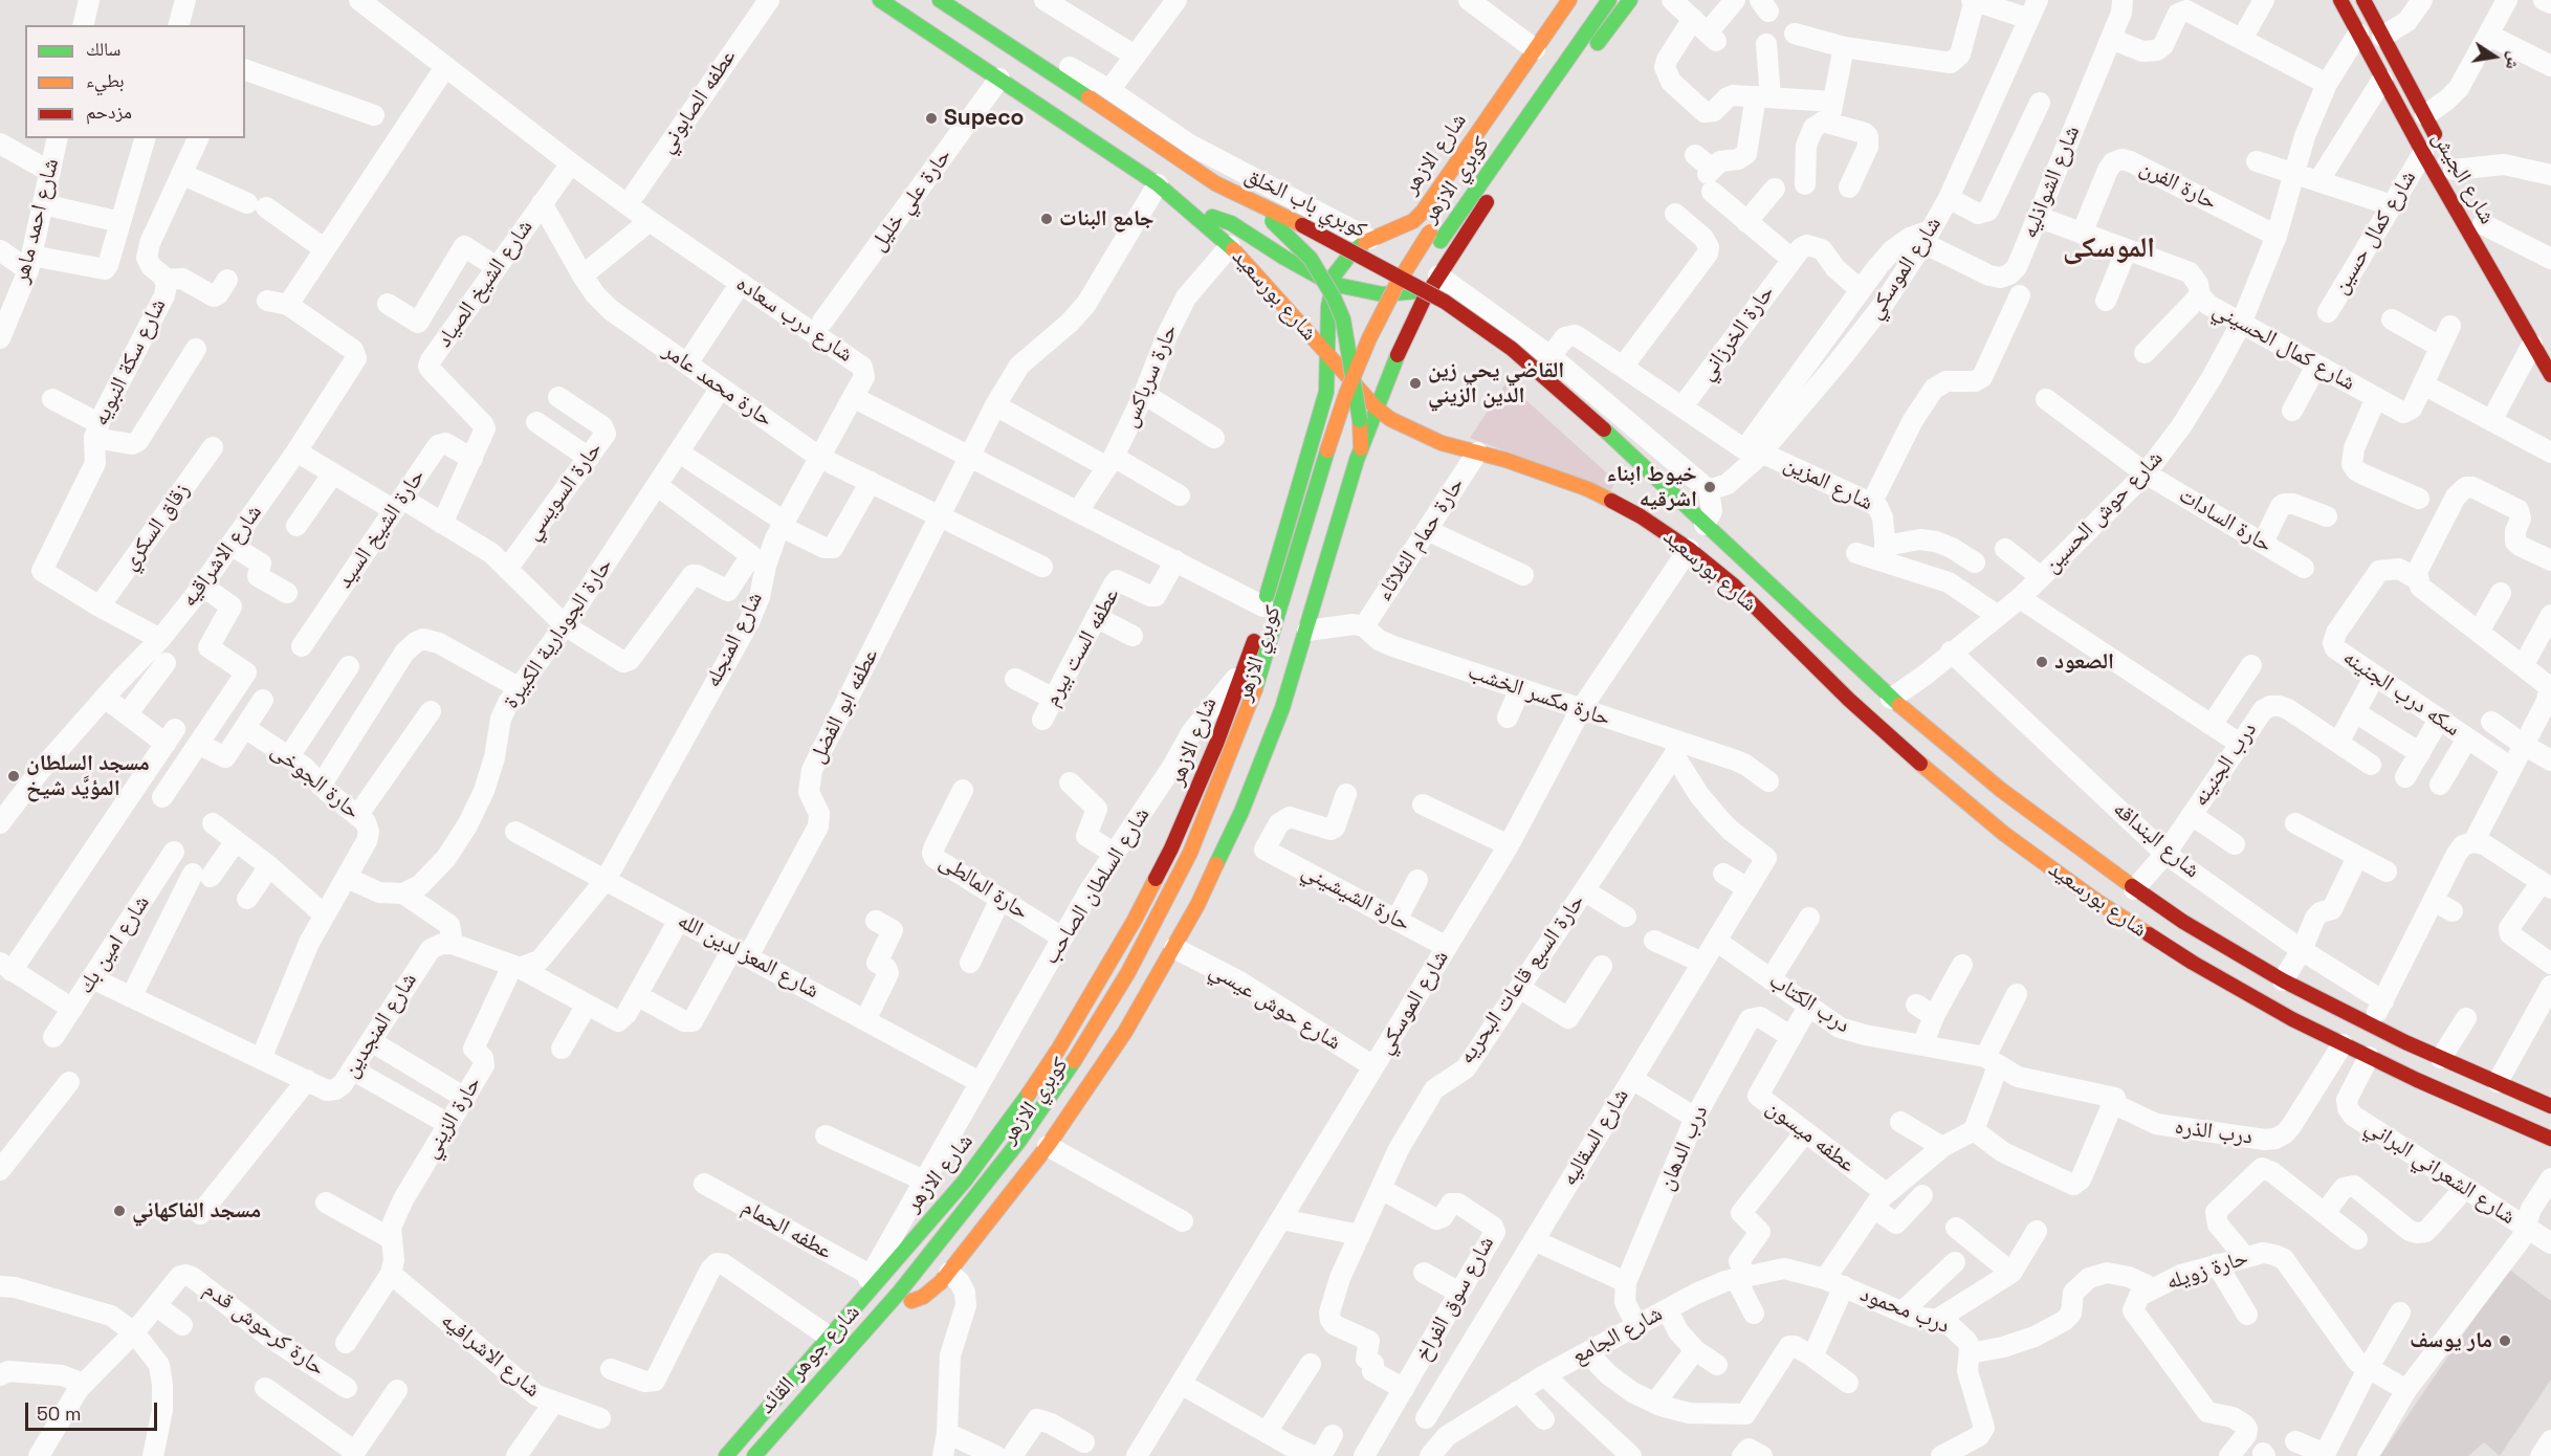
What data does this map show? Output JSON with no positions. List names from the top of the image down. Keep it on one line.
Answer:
{"streets":{"main road":["شارع الازهر","شارع الجيش","كوبري الازهر","كوبري باب الخلق","شارع بورسعيد","شارع جوهر القائد"],"street":["عطفه الصابوني","شارع الشواذليه","حارة الفرن","حارة علي خليل","شارع احمد ماهر","شارع كمال حسين","شارع الموسكي","شارع الشيخ الصياد","شارع درب سعاده","حارة الخرزاني","شارع كمال الحسيني","شارع سكة النبويه","حارة سرباكس","حارة محمد عامر","شارع المزين","حارة السويسي","شارع حوش الحسين","حارة السادات","زقاق السكري","حارة الشيخ السيد","حارة حمام الثلاثاء","شارع الاشراقيه","حارة الجودارية الكبيرة","شارع المنجله","عطفه الست بيرم","سكه درب الجنينه","حارة مكسر الخشب","عطفه ابو الفضل","درب الجنينه","حارة الجوخى","شارع البنداقه","شارع السلطان الصاحب","حارة المالطى","حارة الشيشيني","شارع امين بك","شارع المعز لدين الله","حارة السبع قاعات البحريه","درب الكتاب","شارع حوش عيسي","شارع المنجدين","حارة الزيني","درب الذره","عطفه ميسون","شارع السقاليه","درب الدهان","شارع الشعراني البراني","عطفه الحمام","حارة زويله","شارع سوق الفراخ","درب محمود","حارة كرحوش قدم","شارع الجامع","شارع الاشرافيه"]},"crossings":[["عطفه الصابوني","شارع درب سعاده"],["شارع الازهر","شارع بورسعيد"],["شارع الازهر","شارع درب سعاده"],["شارع الازهر","شارع السلطان الصاحب"],["شارع الجيش","شارع كمال حسين"],["شارع الجيش","شارع حوش الحسين"],["كوبري الازهر","شارع جوهر القائد"],["شارع الشواذليه","شارع الموسكي"],["شارع الشواذليه","شارع كمال الحسيني"],["حارة الفرن","شارع كمال الحسيني"],["حارة الفرن","شارع حوش الحسين"],["حارة علي خليل","شارع بورسعيد"],["كوبري باب الخلق","شارع بورسعيد"],["شارع الموسكي","شارع بورسعيد"],["شارع الموسكي","شارع المزين"],["شارع الموسكي","حارة مكسر الخشب"],["شارع الموسكي","حارة الشيشيني"],["شارع الموسكي","شارع حوش عيسي"],["شارع الشيخ الصياد","شارع درب سعاده"],["شارع الشيخ الصياد","حارة محمد عامر"],["شارع الشيخ الصياد","حارة الشيخ السيد"],["شارع بورسعيد","حارة سرباكس"],["شارع بورسعيد","شارع حوش الحسين"],["شارع بورسعيد","حارة حمام الثلاثاء"],["شارع بورسعيد","عطفه ابو الفضل"],["شارع بورسعيد","درب الجنينه"],["شارع بورسعيد","درب الذره"],["شارع بورسعيد","شارع الشعراني البراني"],["شارع درب سعاده","حارة سرباكس"],["شارع درب سعاده","شارع المنجله"],["شارع درب سعاده","عطفه الست بيرم"],["شارع درب سعاده","عطفه ابو الفضل"],["حارة الخرزاني","شارع المزين"],["شارع كمال الحسيني","شارع حوش الحسين"],["شارع سكة النبويه","زقاق السكري"],["شارع سكة النبويه","شارع الاشراقيه"],["حارة محمد عامر","حارة الجودارية الكبيرة"],["حارة محمد عامر","شارع المنجله"],["حارة محمد عامر","عطفه ابو الفضل"],["شارع حوش الحسين","حارة السادات"],["شارع حوش الحسين","شارع البنداقه"],["حارة حمام الثلاثاء","حارة مكسر الخشب"],["شارع المنجله","شارع المعز لدين الله"],["حارة مكسر الخشب","حارة السبع قاعات البحريه"],["حارة مكسر الخشب","شارع السقاليه"],["عطفه ابو الفضل","شارع المعز لدين الله"],["درب الجنينه","شارع البنداقه"],["شارع السلطان الصاحب","حارة المالطى"],["شارع السلطان الصاحب","شارع المعز لدين الله"],["شارع السلطان الصاحب","عطفه الحمام"],["شارع امين بك","شارع المنجدين"],["حارة السبع قاعات البحريه","شارع السقاليه"],["حارة السبع قاعات البحريه","شارع سوق الفراخ"],["درب الكتاب","درب الذره"],["درب الكتاب","عطفه ميسون"],["درب الكتاب","شارع السقاليه"],["حارة الزيني","شارع الاشرافيه"],["عطفه ميسون","درب الدهان"],["درب محمود","شارع الجامع"]],"districts":["الموسكى"],"places":["Supeco","جامع البنات","القاضي يحي زين الدين الزيني","خيوط ابناء اشرقيه","الصعود","مسجد السلطان المؤيَّد شيخ","مسجد الفاكهاني","مار يوسف"],"legend":["سالك","بطيء","مزدحم"],"scale_bar":"50 m","north":"right"}
